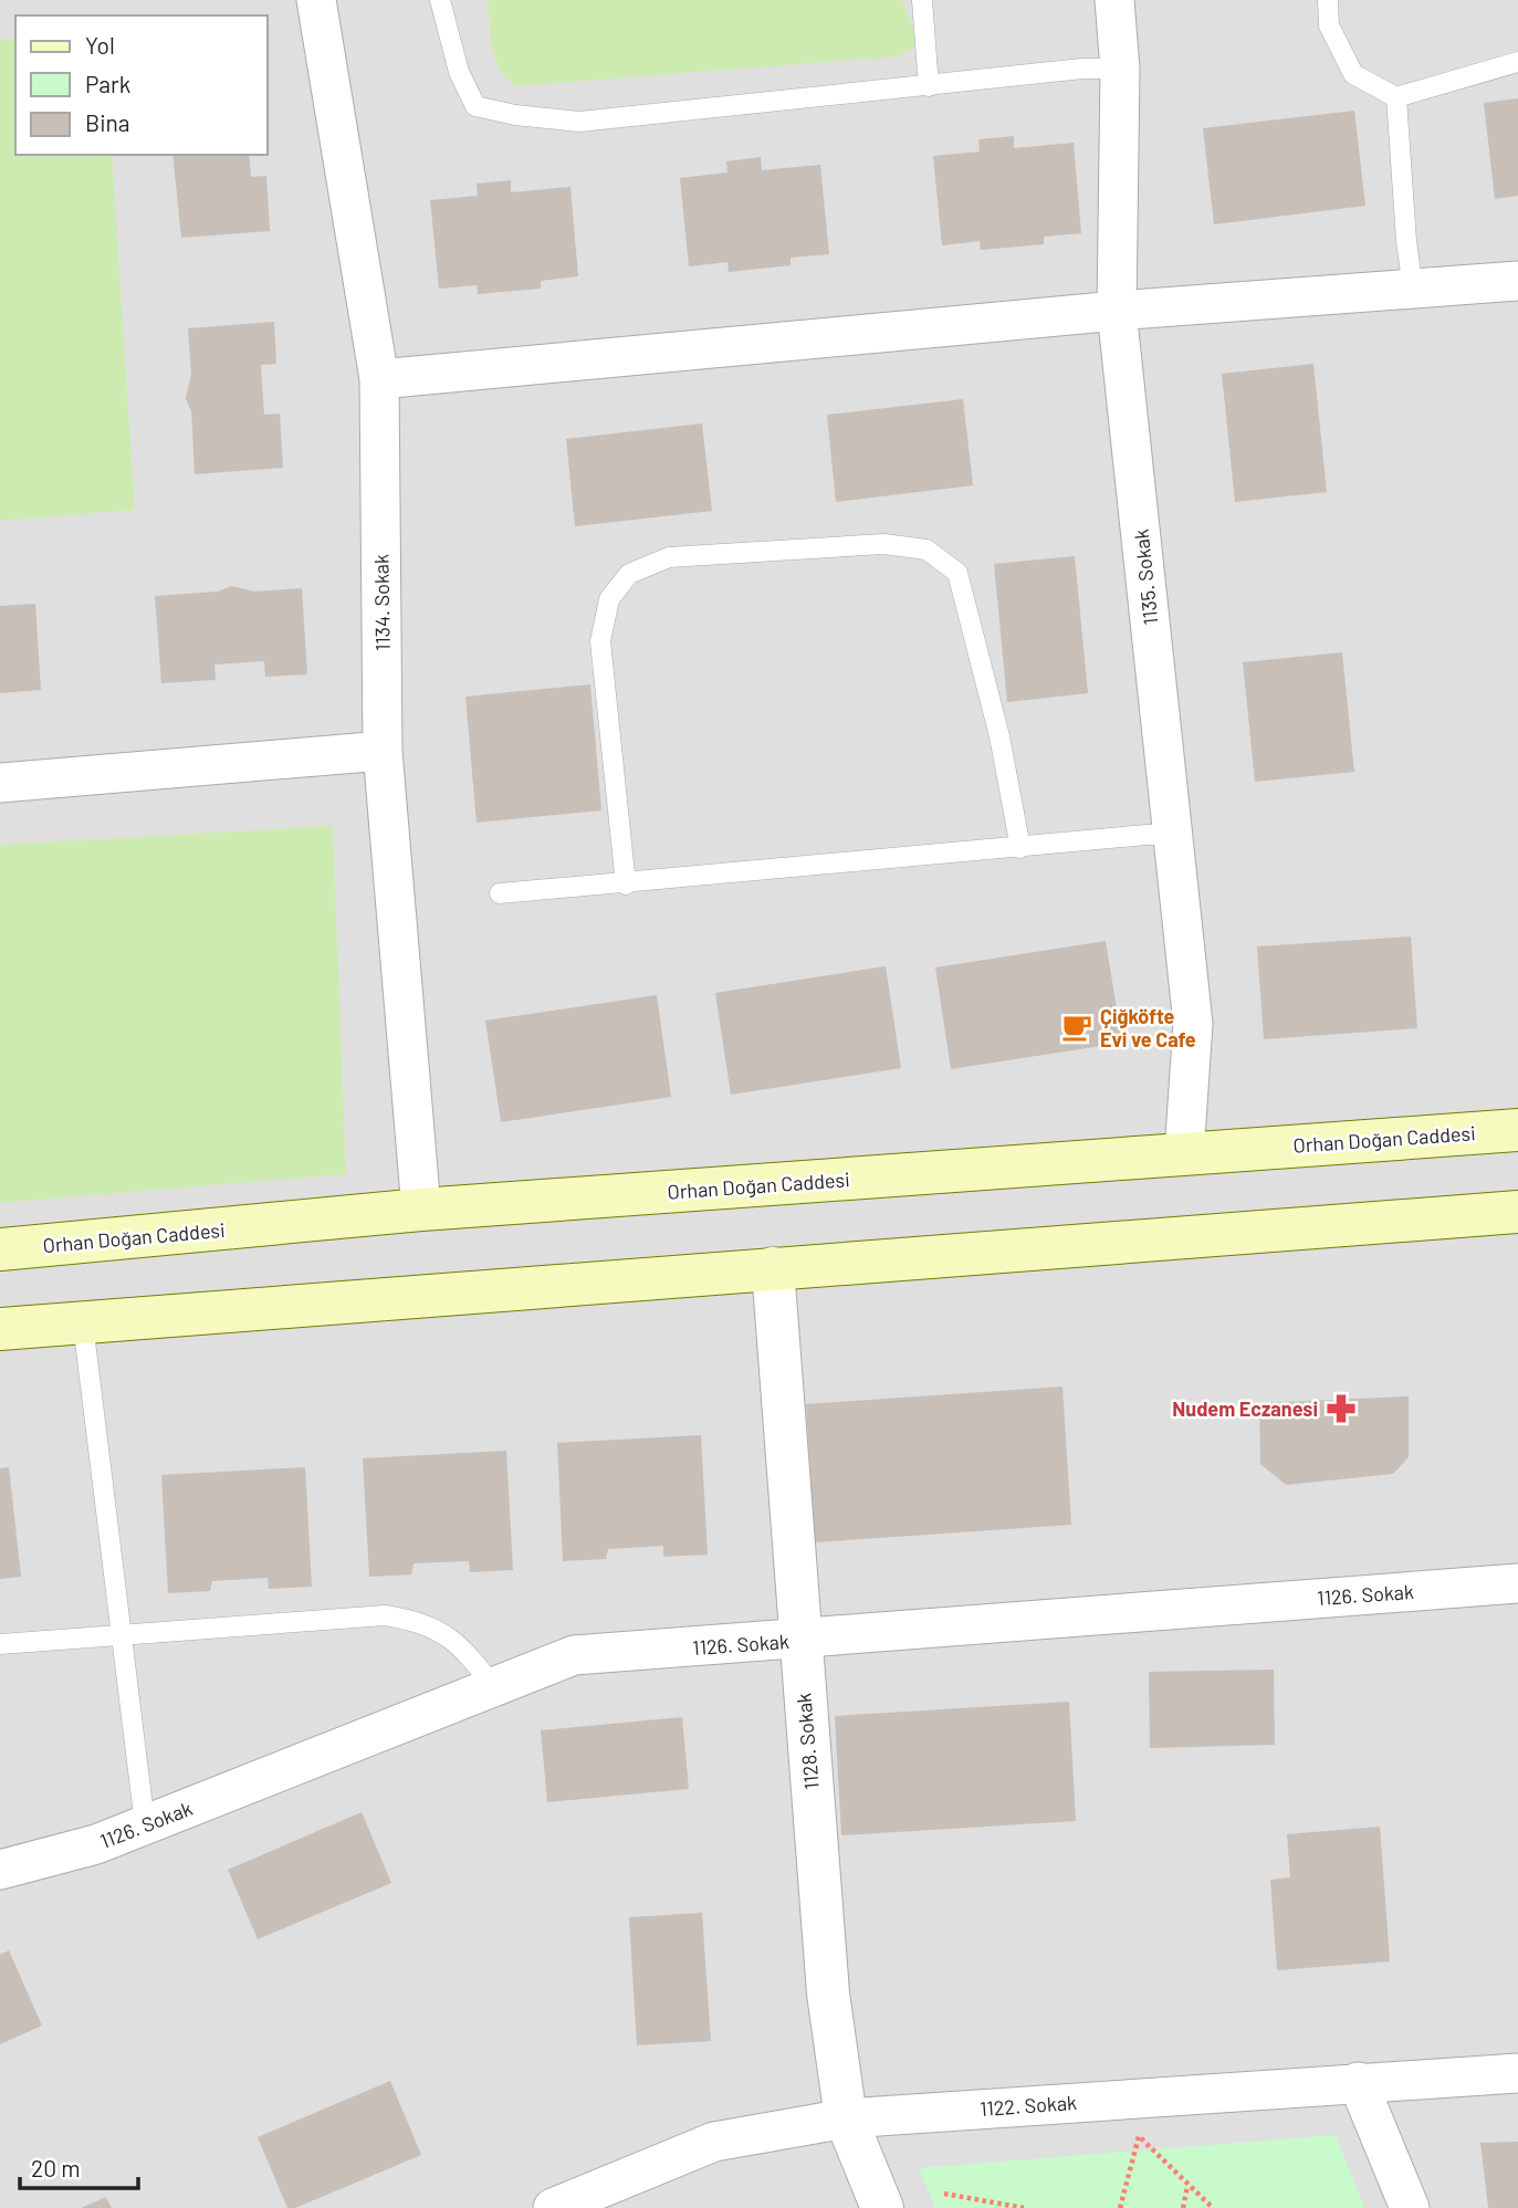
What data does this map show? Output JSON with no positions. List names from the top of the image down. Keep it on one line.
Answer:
{"streets":{"main road":["Orhan Doğan Caddesi"],"street":["1135. Sokak","1134. Sokak","1126. Sokak","1128. Sokak","1122. Sokak"]},"crossings":[["1135. Sokak","Orhan Doğan Caddesi"],["1134. Sokak","Orhan Doğan Caddesi"],["1126. Sokak","1128. Sokak"],["1128. Sokak","1122. Sokak"]],"places":{"cafe":["Çiğköfte Evi ve Cafe"],"pharmacy":["Nudem Eczanesi"]},"legend":["Yol","Park","Bina"],"scale_bar":"20 m"}
